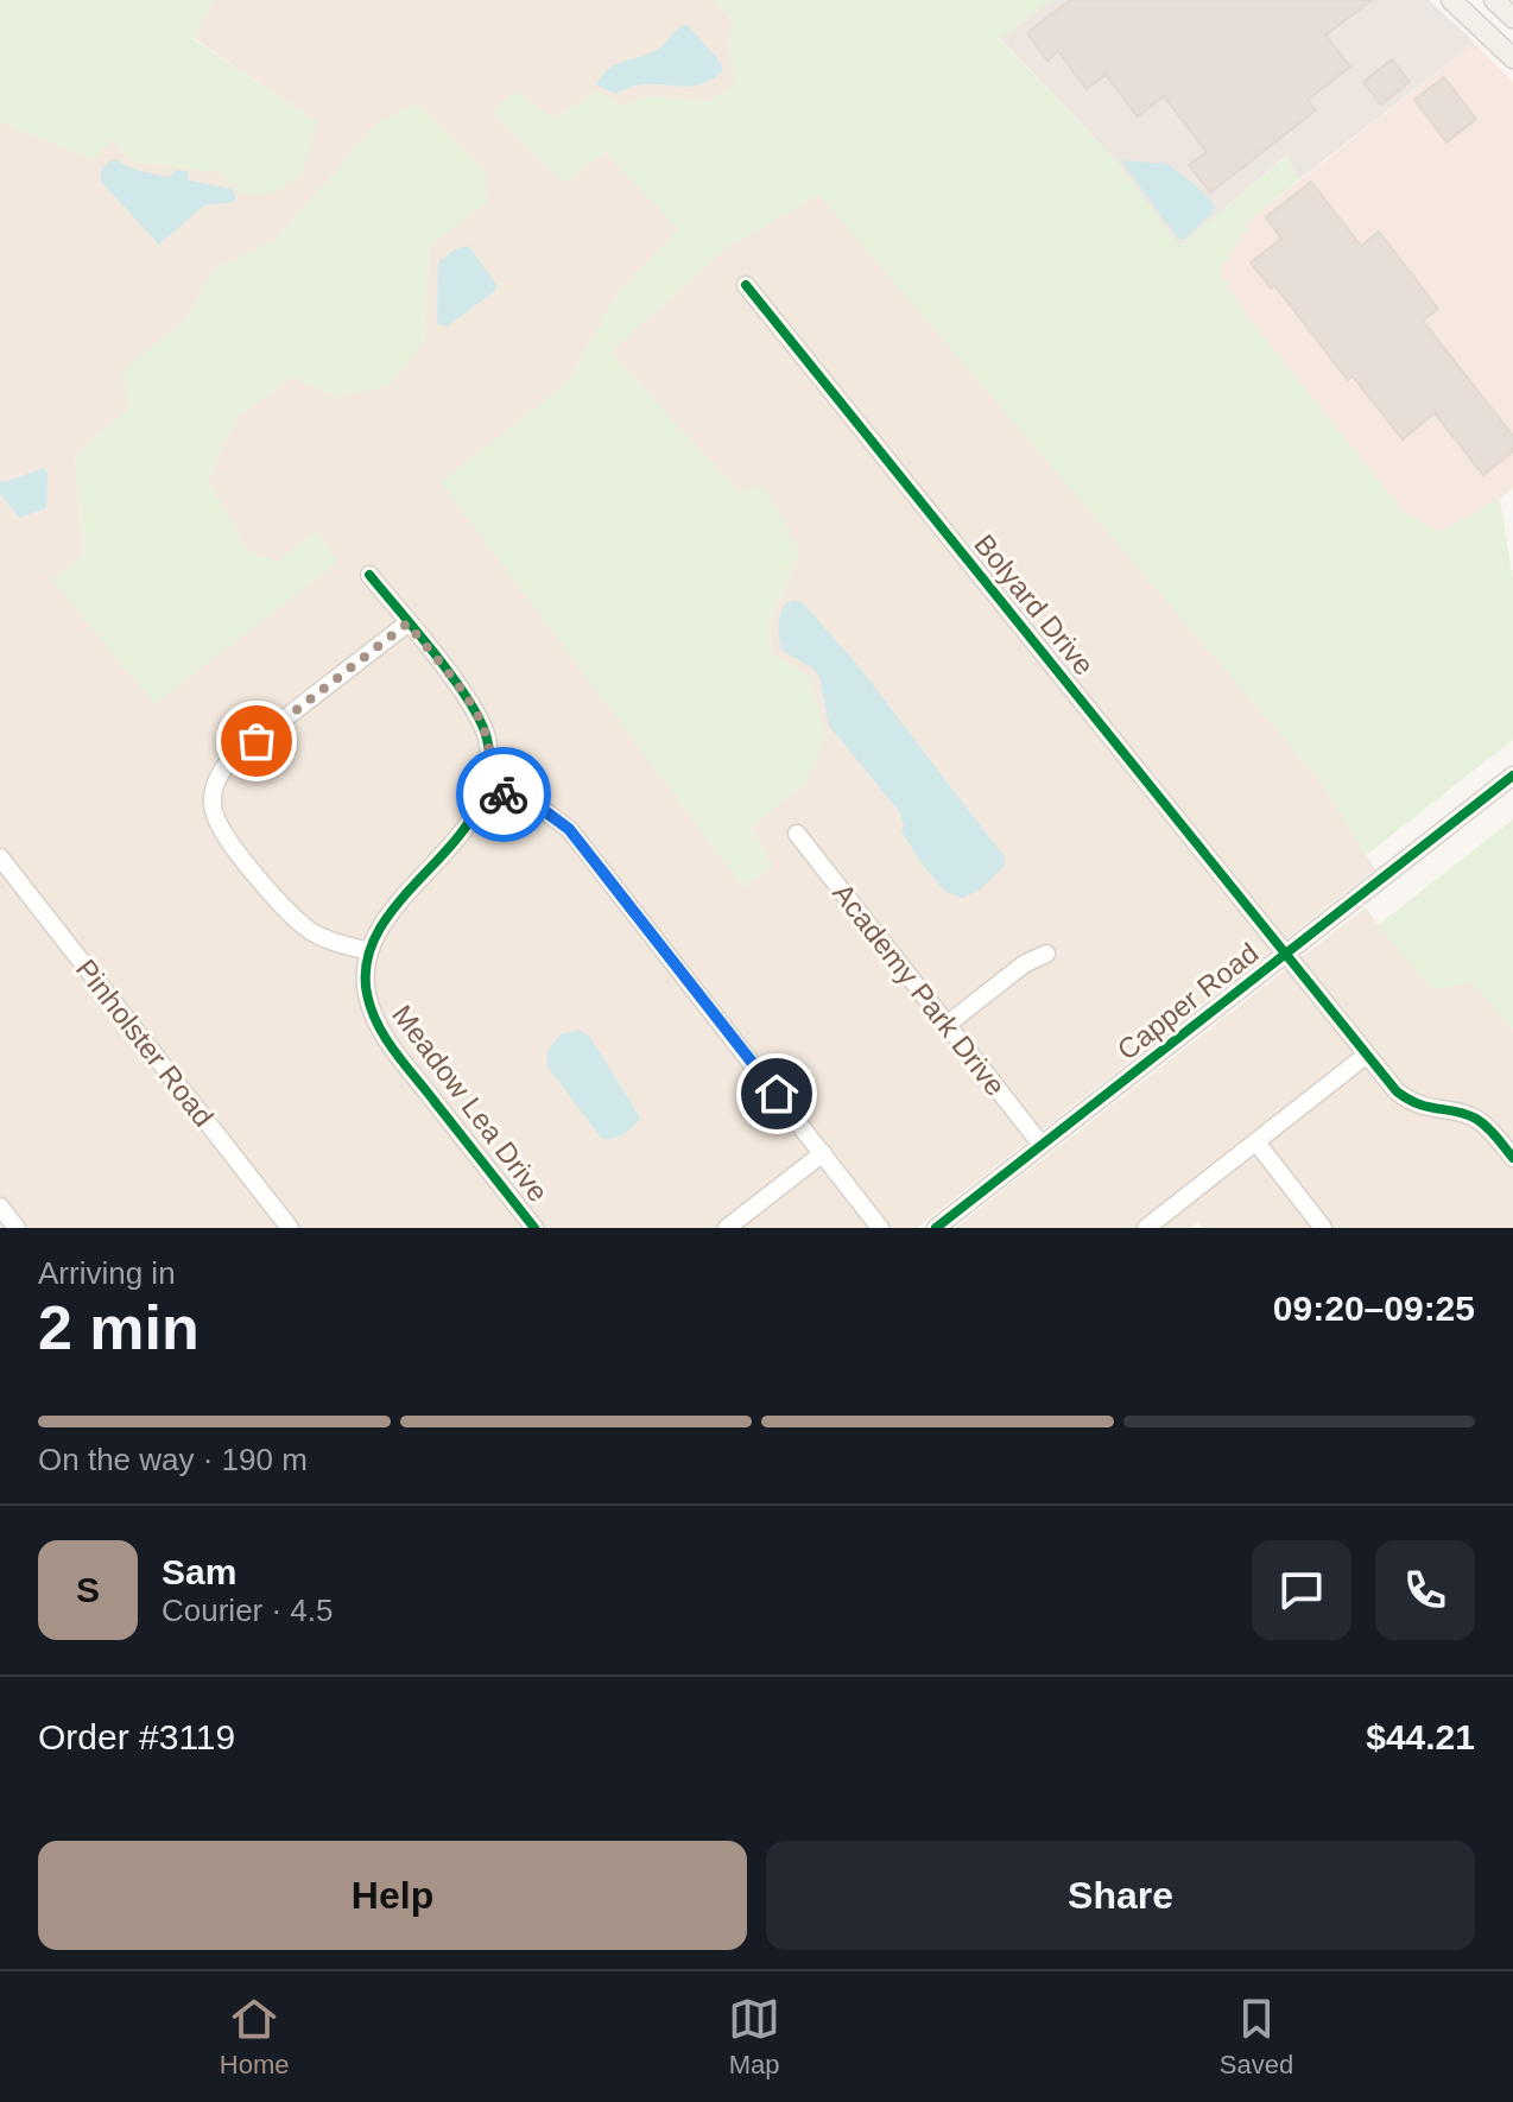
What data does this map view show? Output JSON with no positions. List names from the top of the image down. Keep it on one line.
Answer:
{"streets":{"street":["Bolyard Drive","Academy Park Drive","Capper Road","Pinholster Road","Meadow Lea Drive"]},"crossings":[["Bolyard Drive","Capper Road"],["Academy Park Drive","Capper Road"]],"page":{"heading":["2 min","Arriving in","09:20–09:25"],"panel":["Sam","Courier · 4.5","Order #3119","$44.21"],"bar":"On the way · 190 m","round":"S","buttons":["Help","Share"],"tabs":["Home","Map","Saved"]}}
